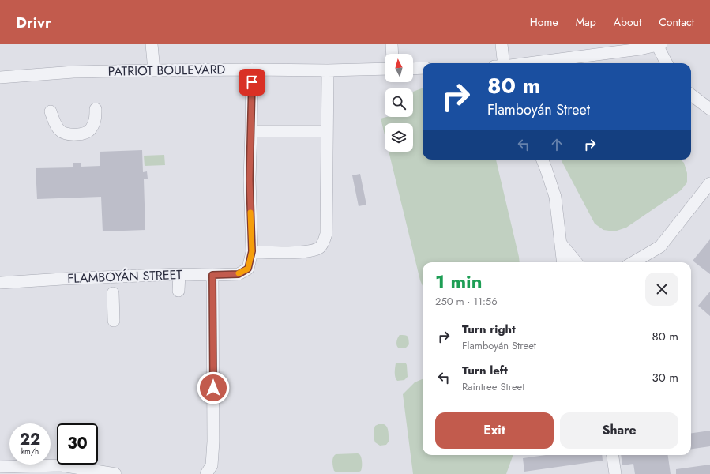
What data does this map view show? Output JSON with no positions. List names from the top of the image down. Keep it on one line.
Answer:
{"streets":{"street":["PATRIOT BOULEVARD","FLAMBOYÁN STREET"]},"north":"top","page":{"header":"Drivr","nav":["Home","Map","About","Contact"],"turn":["80 m","Flamboyán Street"],"heading":["1 min","250 m · 11:56"],"list":[{"name":"Turn right","note":"Flamboyán Street","value":"80 m"},{"name":"Turn left","note":"Raintree Street","value":"30 m"}],"buttons":["Exit","Share"],"speed":"22 km/h","limit":"30"}}
